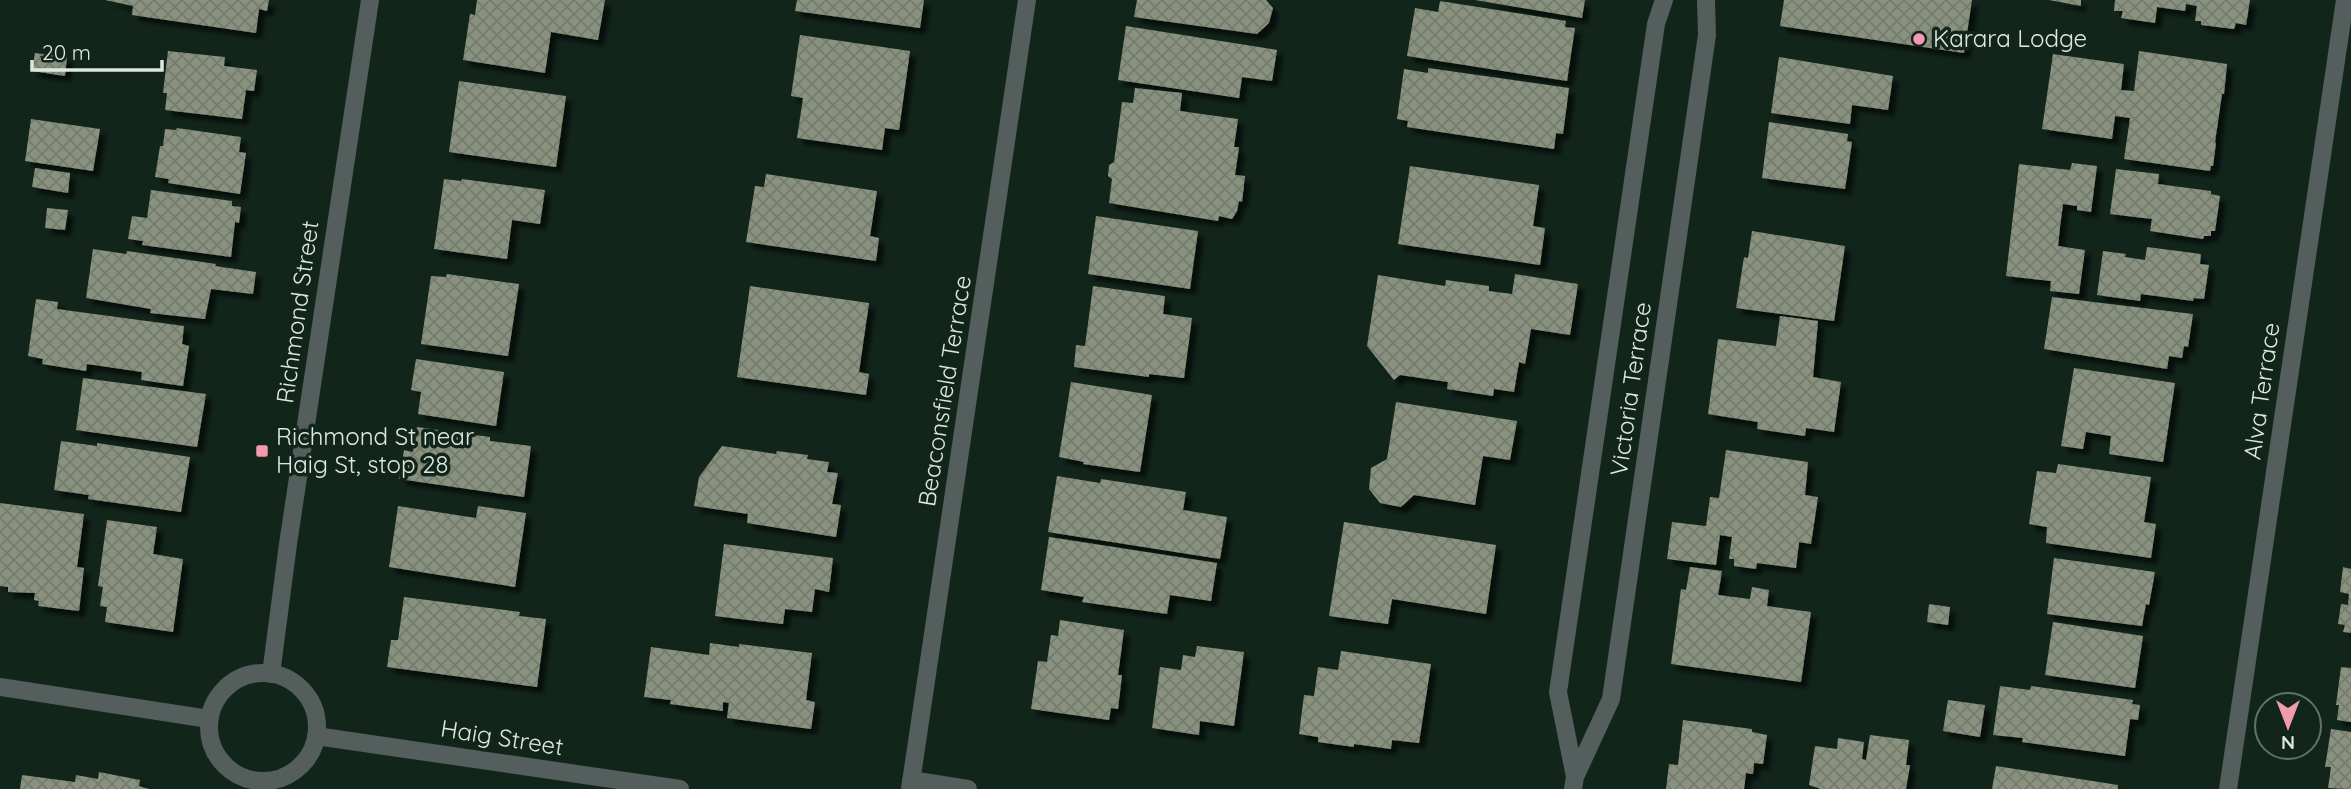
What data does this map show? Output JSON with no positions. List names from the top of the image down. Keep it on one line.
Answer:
{"streets":{"street":["Richmond Street","Victoria Terrace","Beaconsfield Terrace","Alva Terrace","Haig Street"]},"crossings":[["Richmond Street","Haig Street"]],"places":{"other":["Karara Lodge"],"transit":["Richmond St near Haig St, stop 28"]},"scale_bar":"20 m","north":"bottom"}
